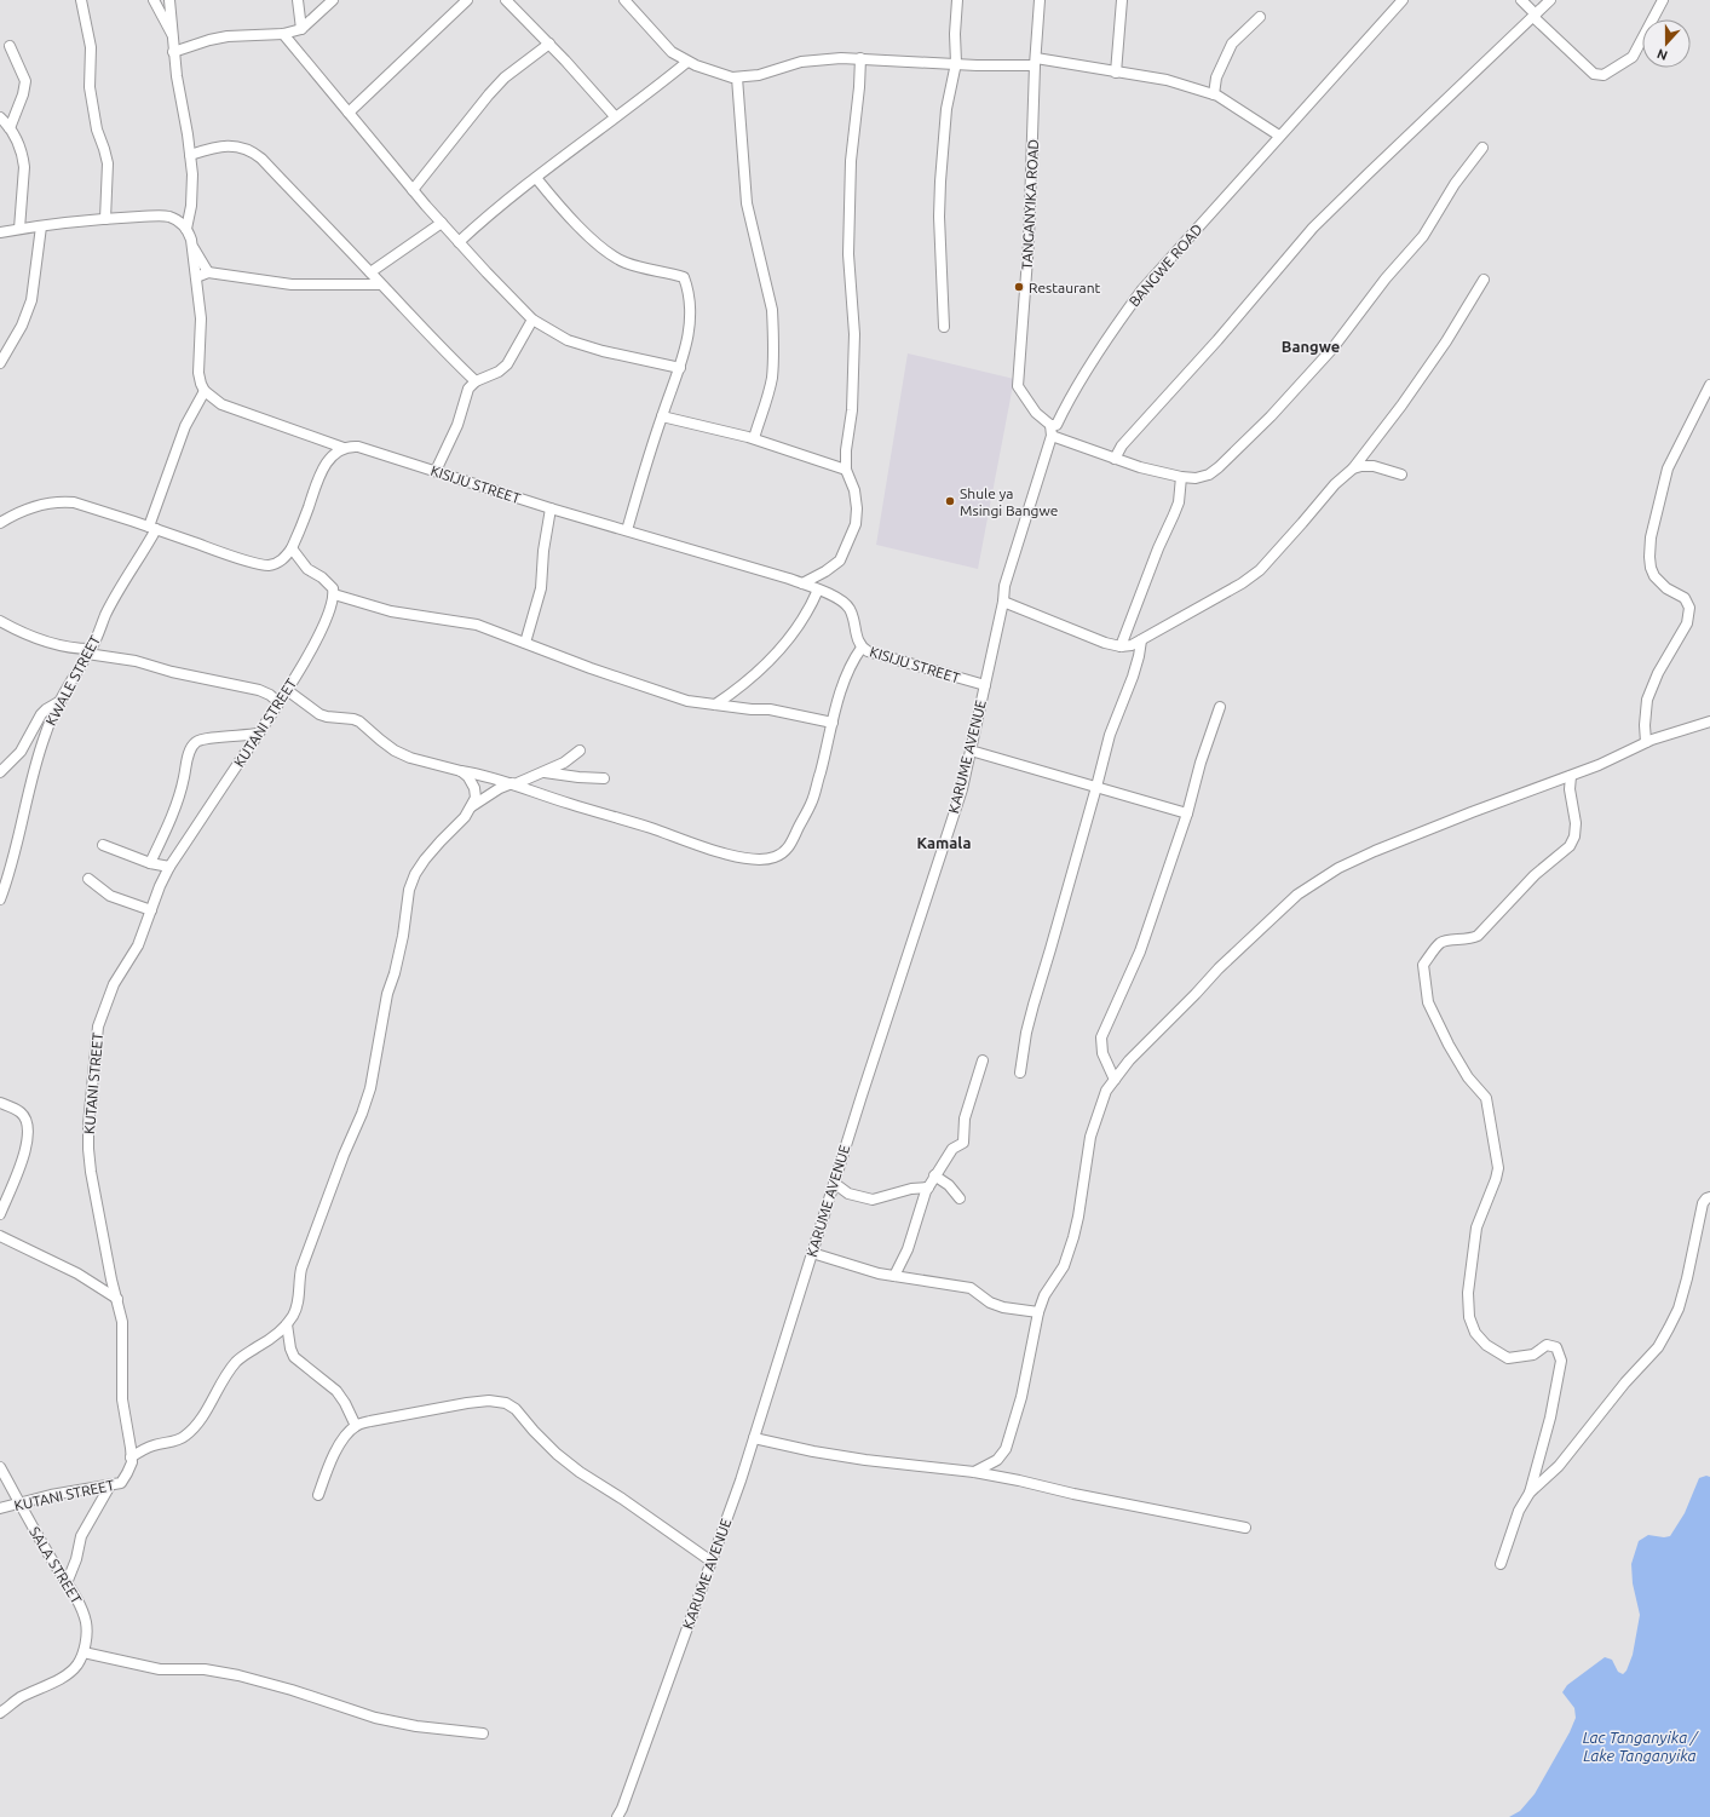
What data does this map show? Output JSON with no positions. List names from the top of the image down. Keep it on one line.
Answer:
{"streets":{"street":["TANGANYIKA ROAD","BANGWE ROAD","KISIJU STREET","KWALE STREET","KUTANI STREET","KARUME AVENUE","SALA STREET"]},"crossings":[["TANGANYIKA ROAD","BANGWE ROAD"],["KISIJU STREET","KWALE STREET"],["KISIJU STREET","KARUME AVENUE"],["KUTANI STREET","SALA STREET"]],"districts":["Bangwe","Kamala"],"water":["Lac Tanganyika / Lake Tanganyika"],"places":["Restaurant","Shule ya Msingi Bangwe"],"north":"bottom"}
